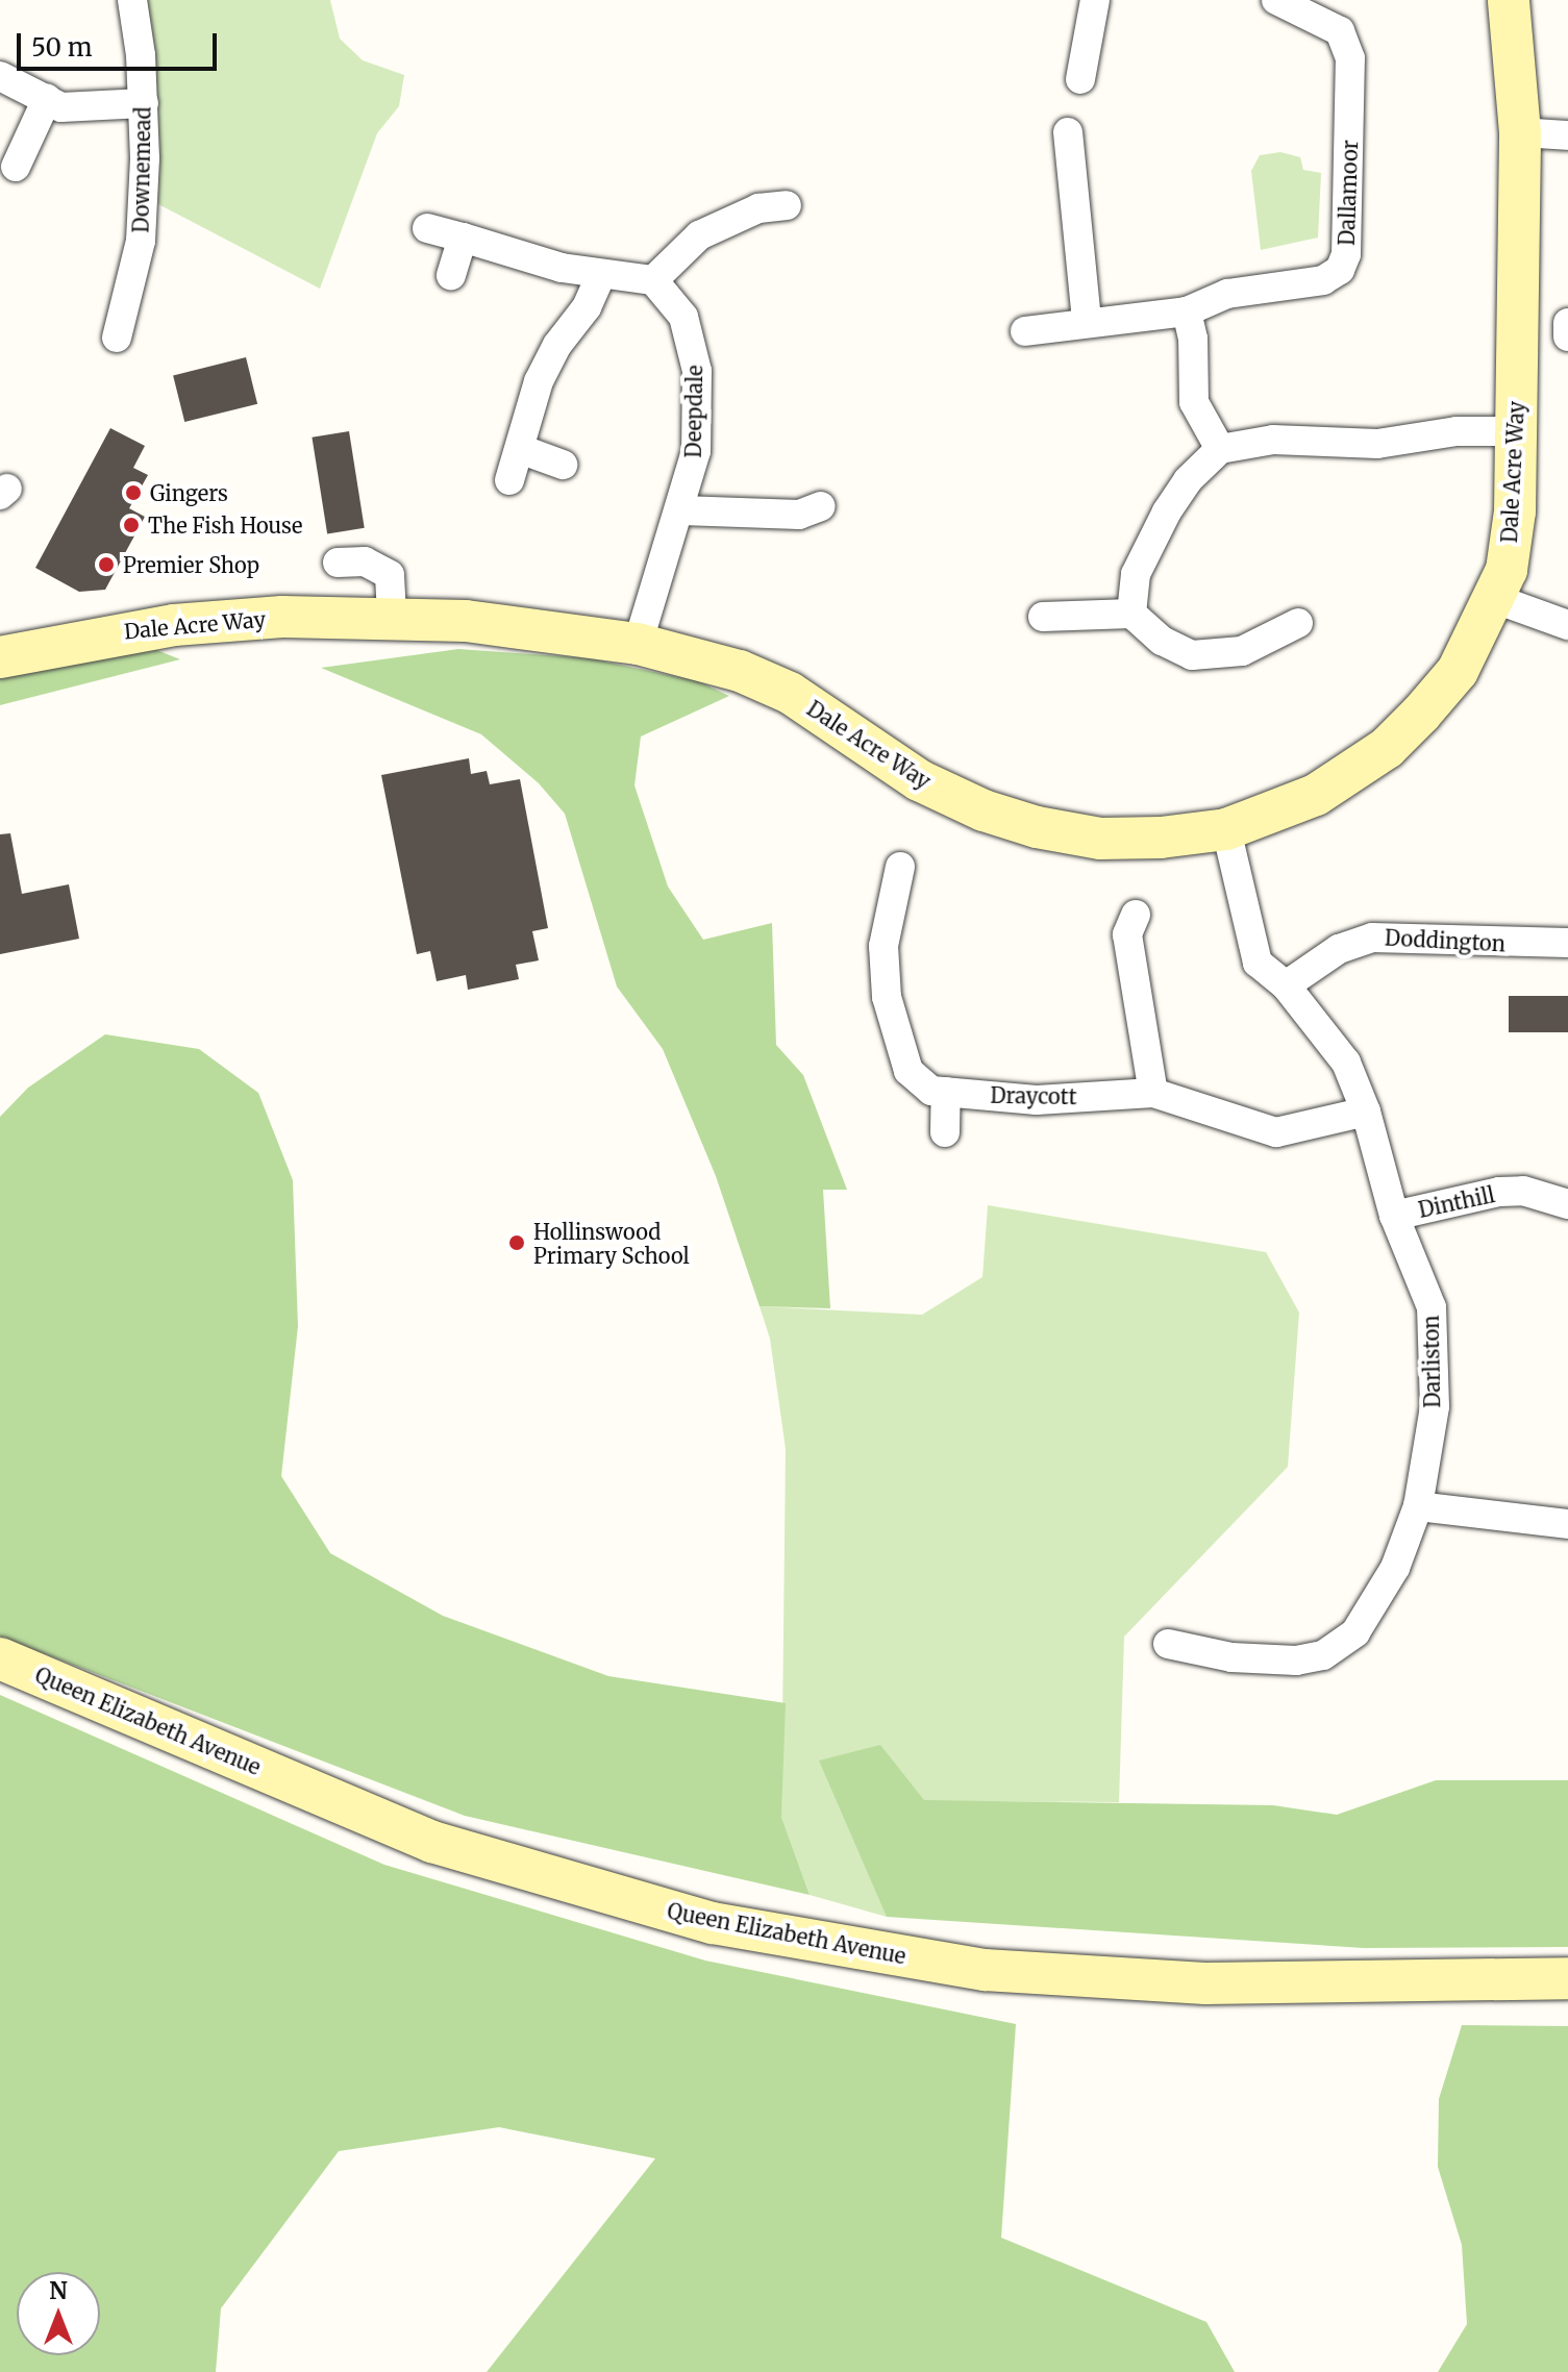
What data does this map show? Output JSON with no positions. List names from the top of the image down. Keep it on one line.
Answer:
{"streets":{"street":["Downemead","Dallamoor","Deepdale","Dale Acre Way","Doddington","Draycott","Dinthill","Darliston","Queen Elizabeth Avenue"]},"crossings":[["Deepdale","Dale Acre Way"],["Dale Acre Way","Darliston"],["Doddington","Darliston"],["Draycott","Darliston"],["Dinthill","Darliston"]],"places":["Gingers","The Fish House","Premier Shop","Hollinswood Primary School"],"scale_bar":"50 m","north":"top"}
